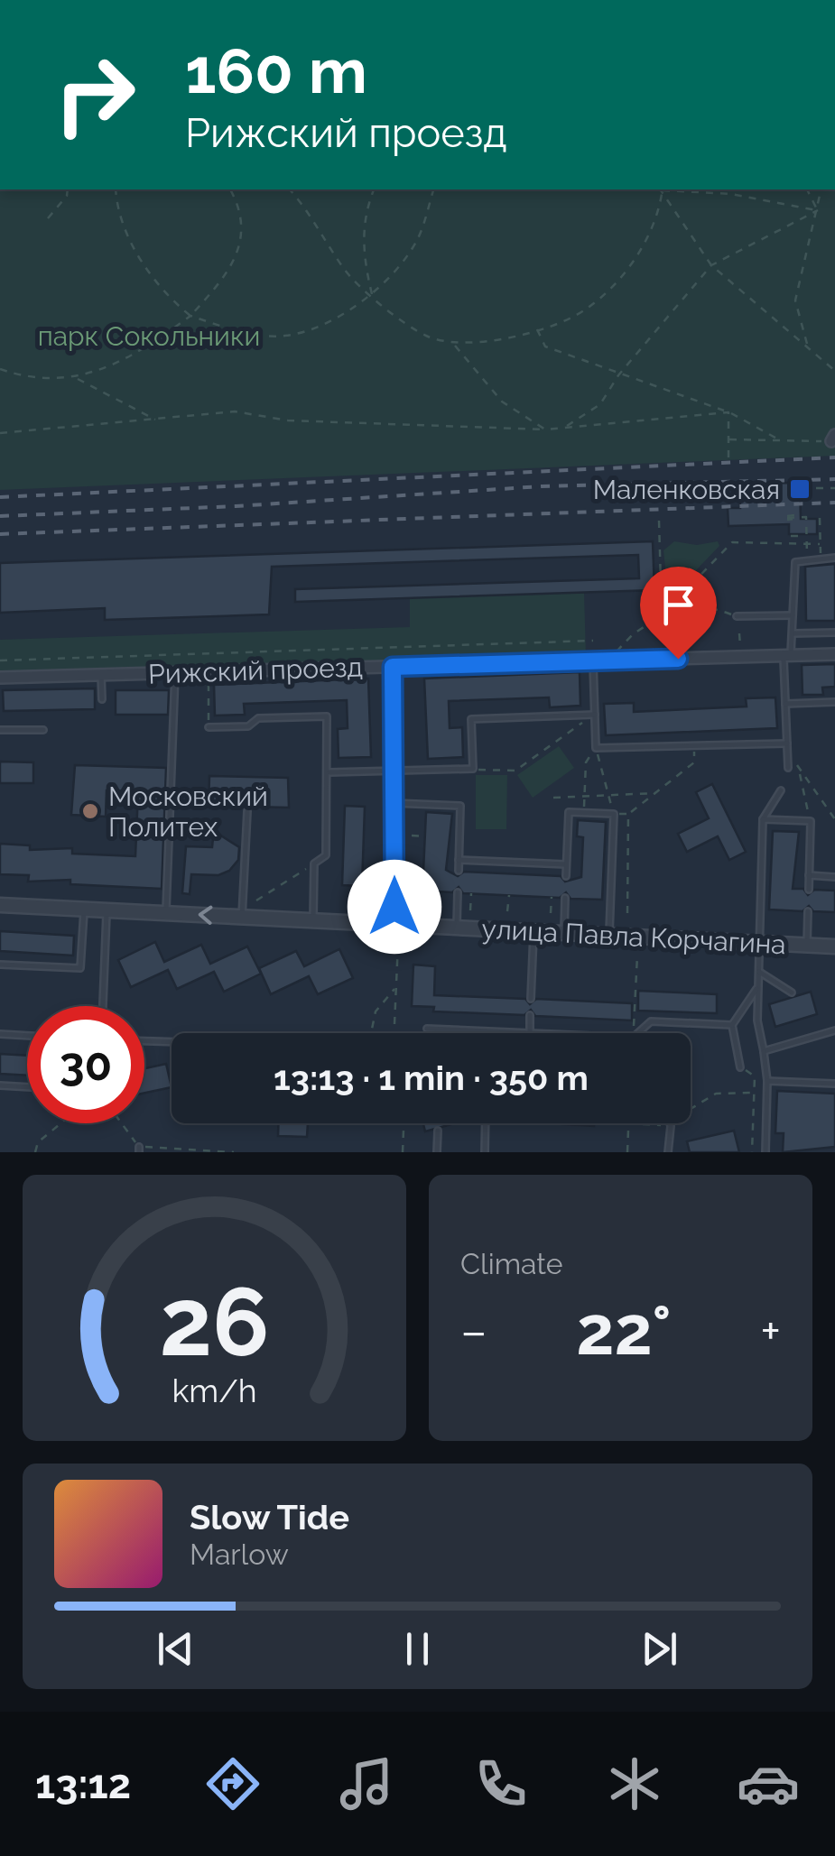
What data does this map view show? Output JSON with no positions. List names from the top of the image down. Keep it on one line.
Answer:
{"streets":{"street":["Рижский проезд","улица Павла Корчагина"]},"parks":["парк Сокольники"],"places":{"transit":["Маленковская"],"other":["Московский Политех"]},"page":{"turn":["160 m","Рижский проезд"],"limit":"30","trip":"13:13 · 1 min · 350 m","tile":"Climate","heat":["−","22°","+"],"song":["Slow Tide","Marlow"],"tabs":"13:12","gauge":["26","km/h"]}}
